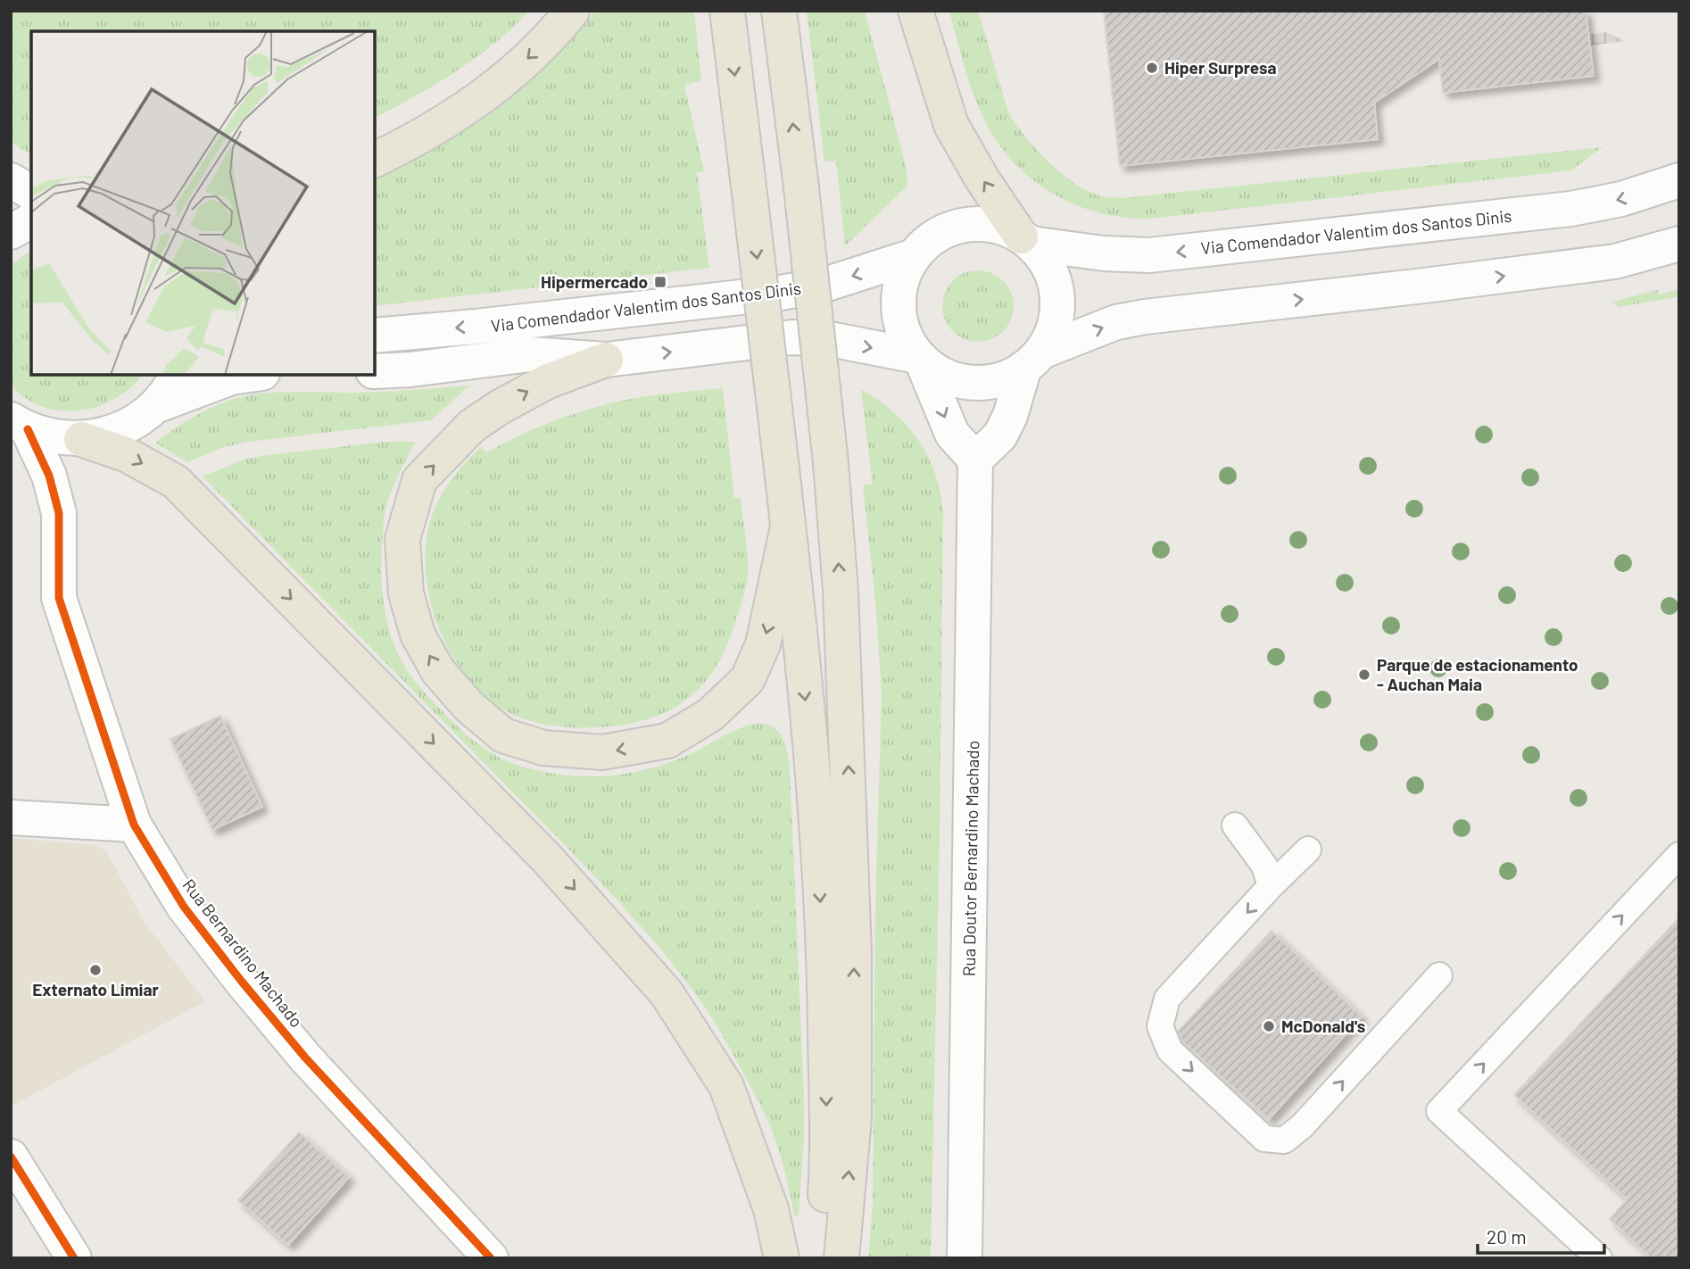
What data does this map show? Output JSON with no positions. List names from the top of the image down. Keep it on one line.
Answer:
{"streets":{"main road":["Via Comendador Valentim dos Santos Dinis","Rua Doutor Bernardino Machado","Rua Bernardino Machado"]},"places":{"other":["Hiper Surpresa","Parque de estacionamento - Auchan Maia","Externato Limiar","McDonald's"],"transit":["Hipermercado"]},"scale_bar":"20 m"}
